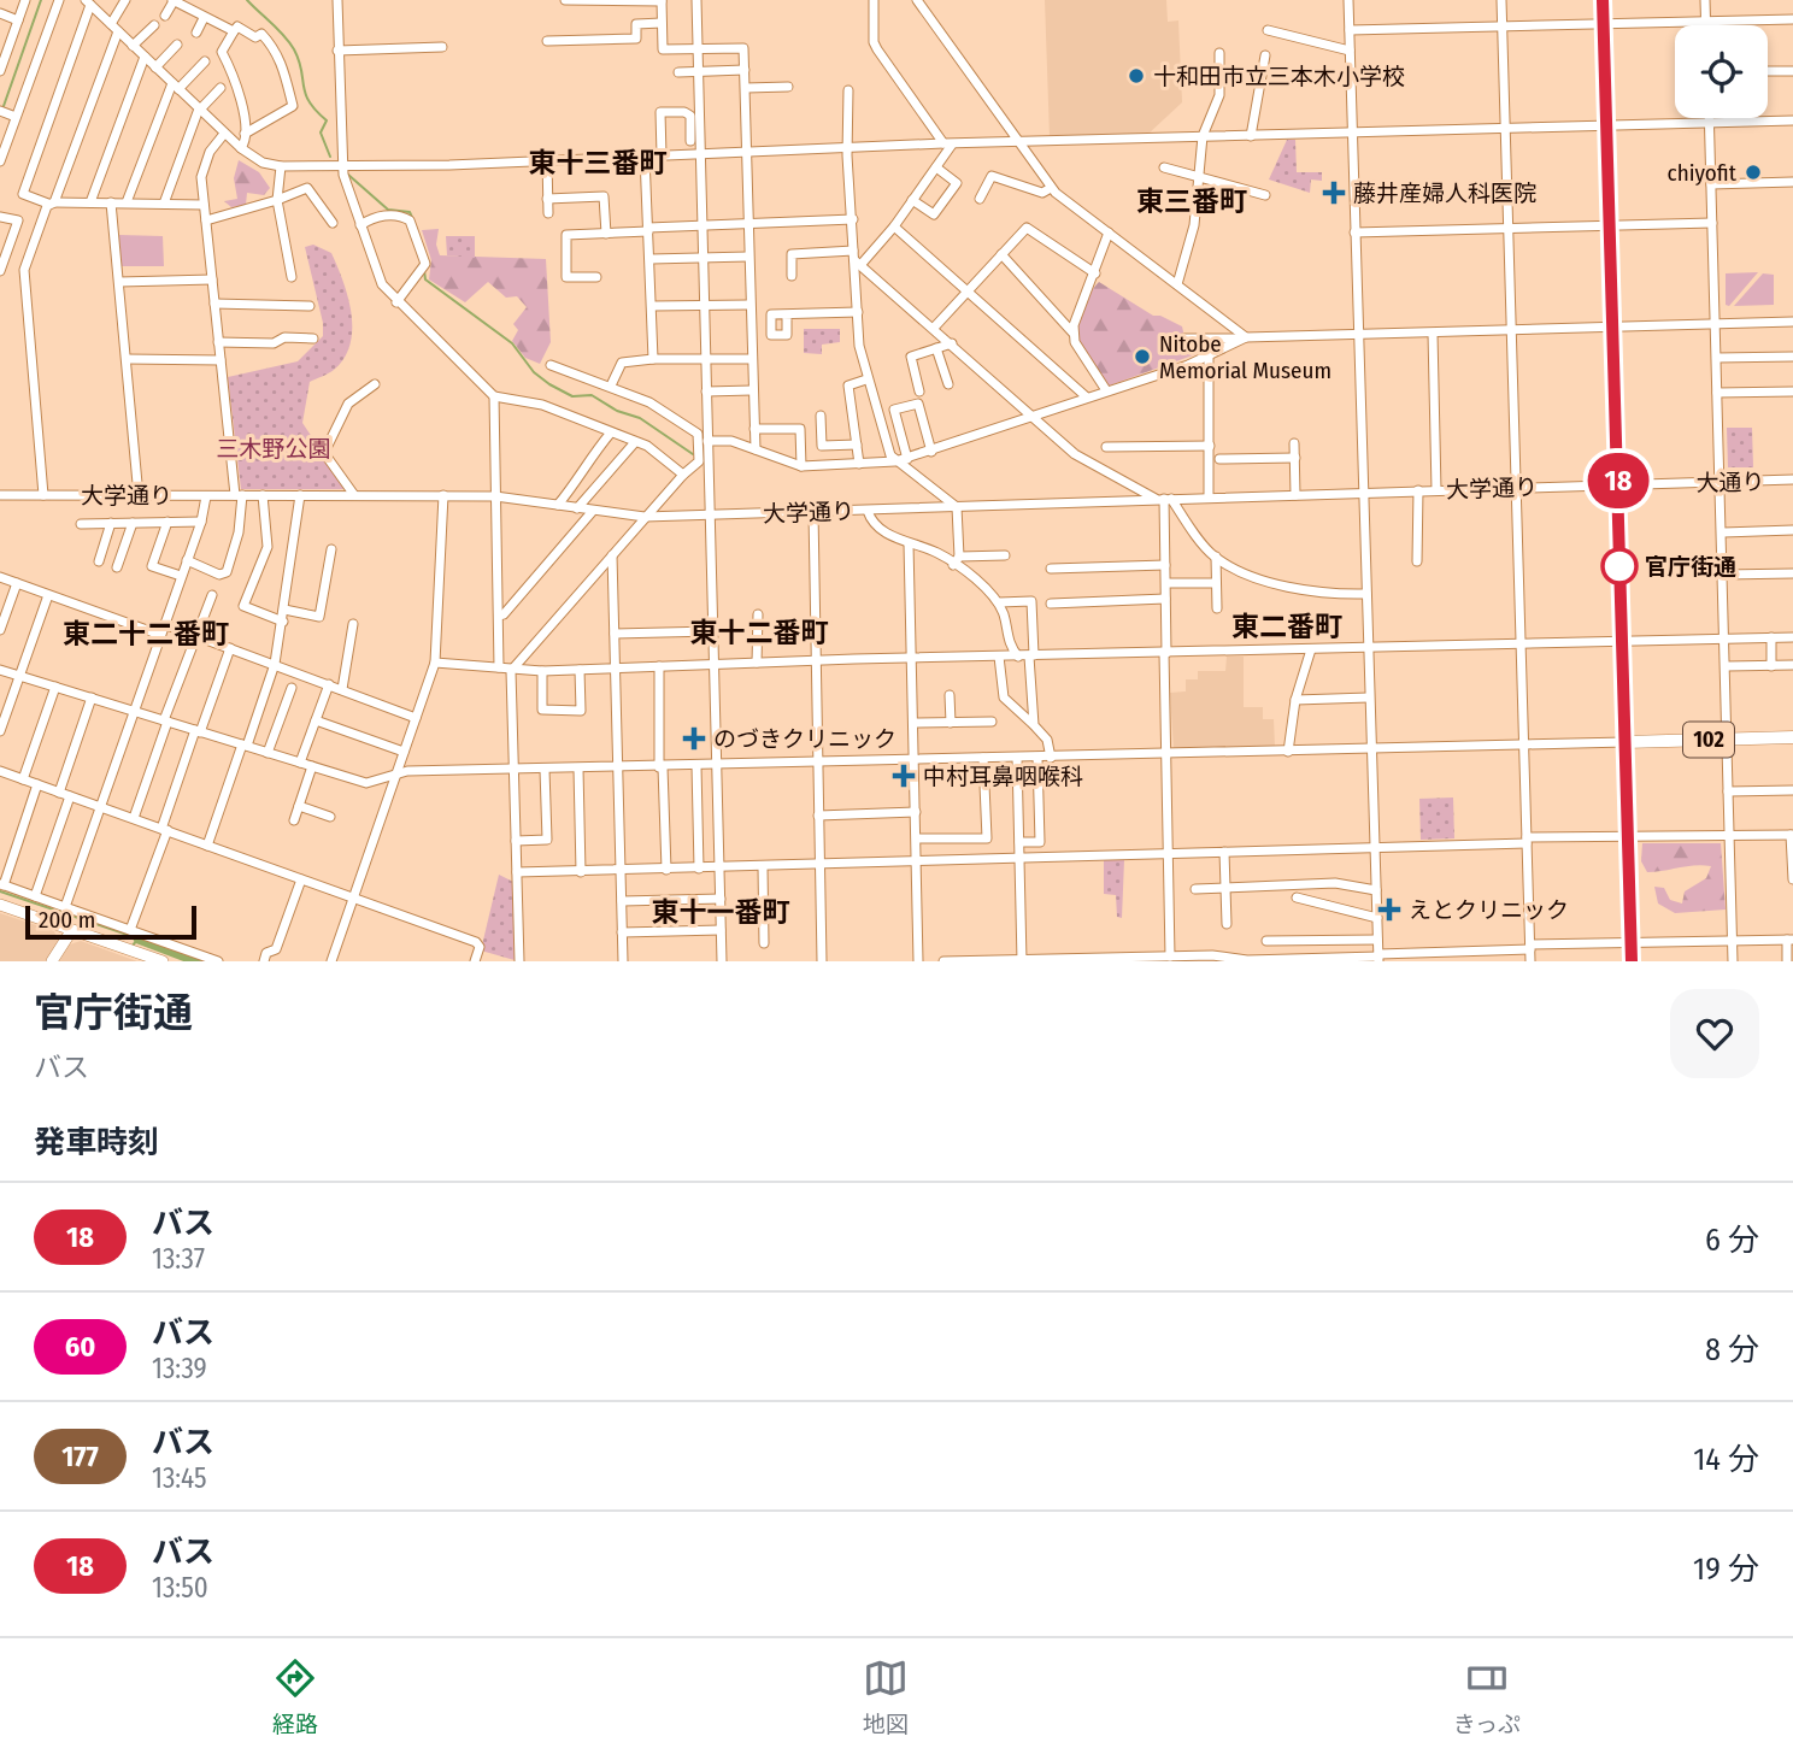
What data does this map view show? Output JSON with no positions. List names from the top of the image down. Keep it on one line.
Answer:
{"streets":{"highway":["102"],"street":["大通り","大学通り"]},"crossings":[["大通り","大学通り"]],"districts":["東十三番町","東三番町","東二番町","東十二番町","東二十二番町","東十一番町"],"parks":["三木野公園"],"places":{"other":["十和田市立三本木小学校","chiyofit","Nitobe Memorial Museum","官庁街通"],"health":["藤井産婦人科医院","のづきクリニック","中村耳鼻咽喉科","えとクリニック"]},"lines":["bus line 18"],"scale_bar":"200 m","page":{"on_map":"18","scale":"200 m","heading":[["官庁街通","バス"],"発車時刻"],"list":[{"mark":"18","name":"バス","note":"13:37","value":"6 分"},{"mark":"60","name":"バス","note":"13:39","value":"8 分"},{"mark":"177","name":"バス","note":"13:45","value":"14 分"},{"mark":"18","name":"バス","note":"13:50","value":"19 分"}],"tabs":["経路","地図","きっぷ"]}}
